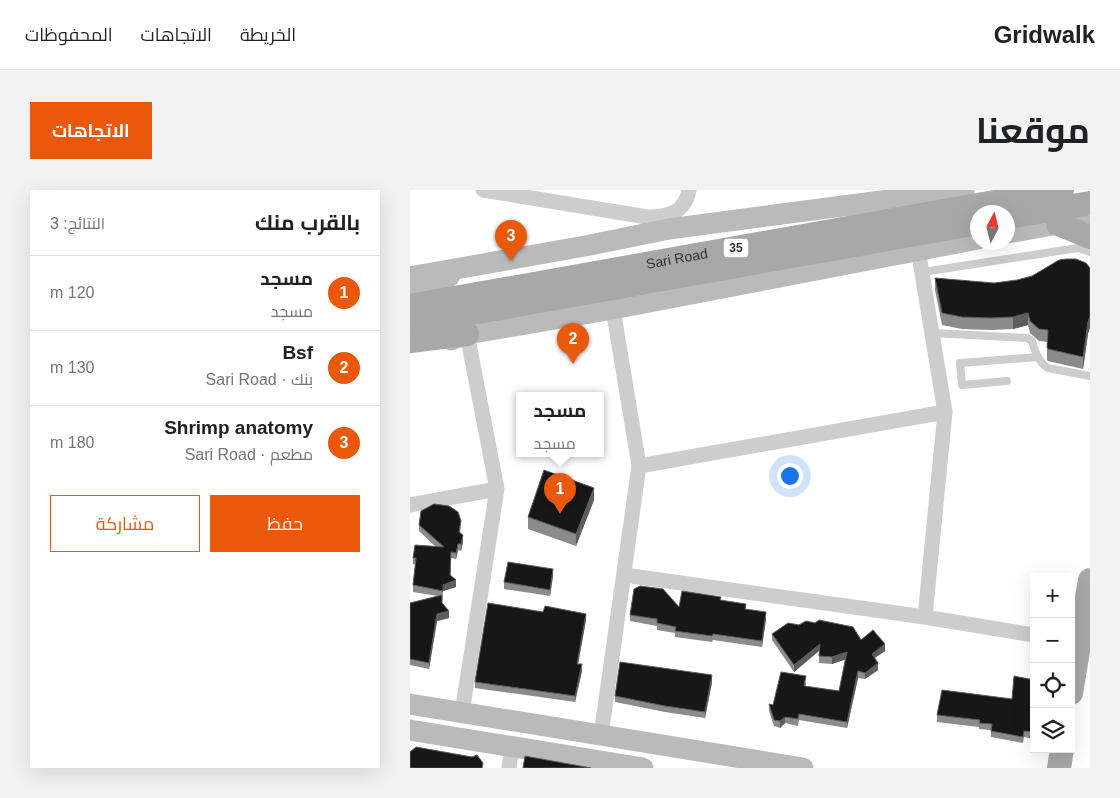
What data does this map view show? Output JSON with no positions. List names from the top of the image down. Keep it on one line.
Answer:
{"streets":{"main road":["35","Sari Road"]},"north":"top","page":{"header":"Gridwalk","nav":["الخريطة","الاتجاهات","المحفوظات"],"title":"موقعنا","buttons":["الاتجاهات",["حفظ","مشاركة"]],"heading":["بالقرب منك","النتائج: 3"],"pins":["3","2","1"],"list":[{"mark":"1","name":"مسجد","note":"مسجد","value":"120 m"},{"mark":"2","name":"Bsf","note":"بنك · Sari Road","value":"130 m"},{"mark":"3","name":"Shrimp anatomy","note":"مطعم · Sari Road","value":"180 m"}],"popup":["مسجد","مسجد"],"map_buttons":["+","−"]}}
